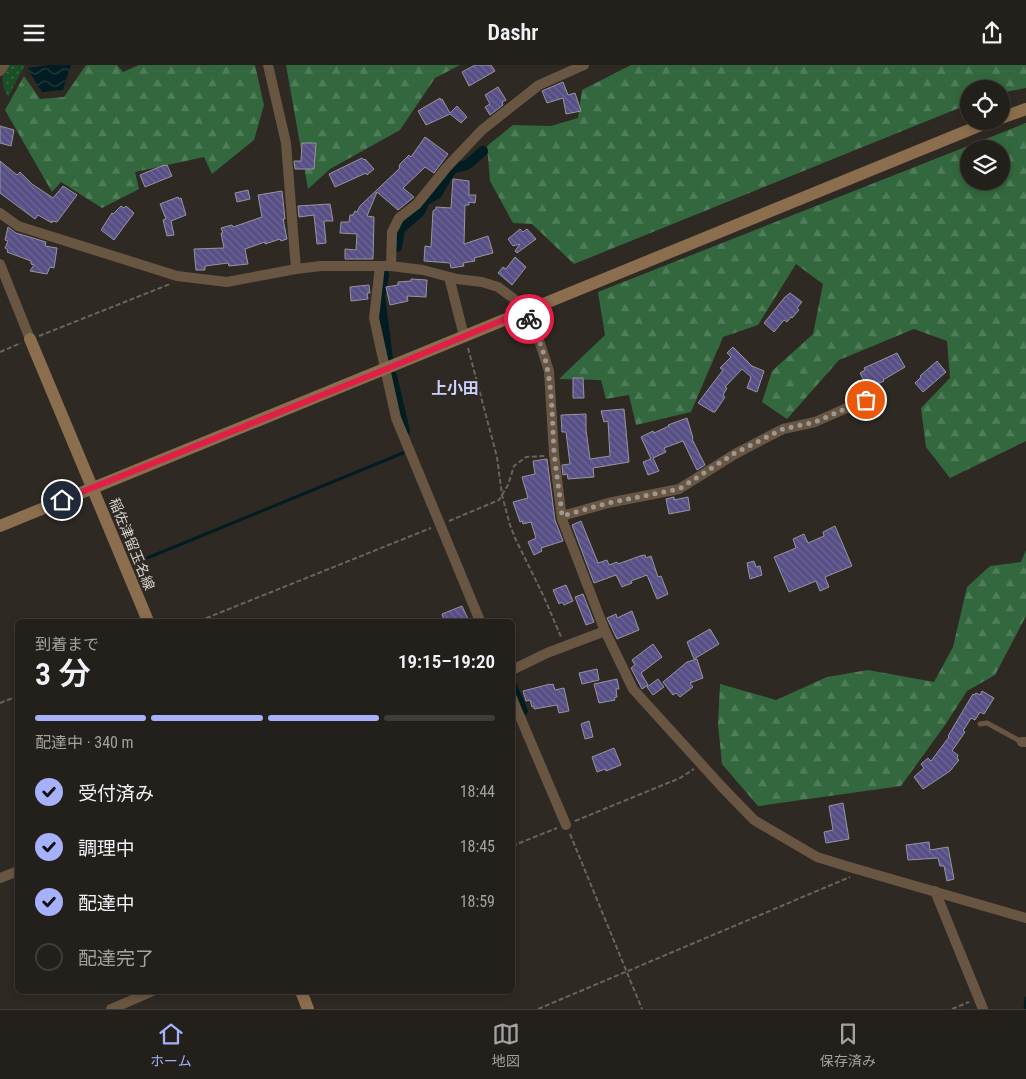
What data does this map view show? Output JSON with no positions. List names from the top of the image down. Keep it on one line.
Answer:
{"streets":{"street":["稲佐津留玉名線"]},"districts":["上小田"],"page":{"header":"Dashr","heading":["3 分","到着まで","19:15–19:20"],"bar":"配達中 · 340 m","list":[["受付済み","18:44"],["調理中","18:45"],["配達中","18:59"],"配達完了"],"tabs":["ホーム","地図","保存済み"]}}
